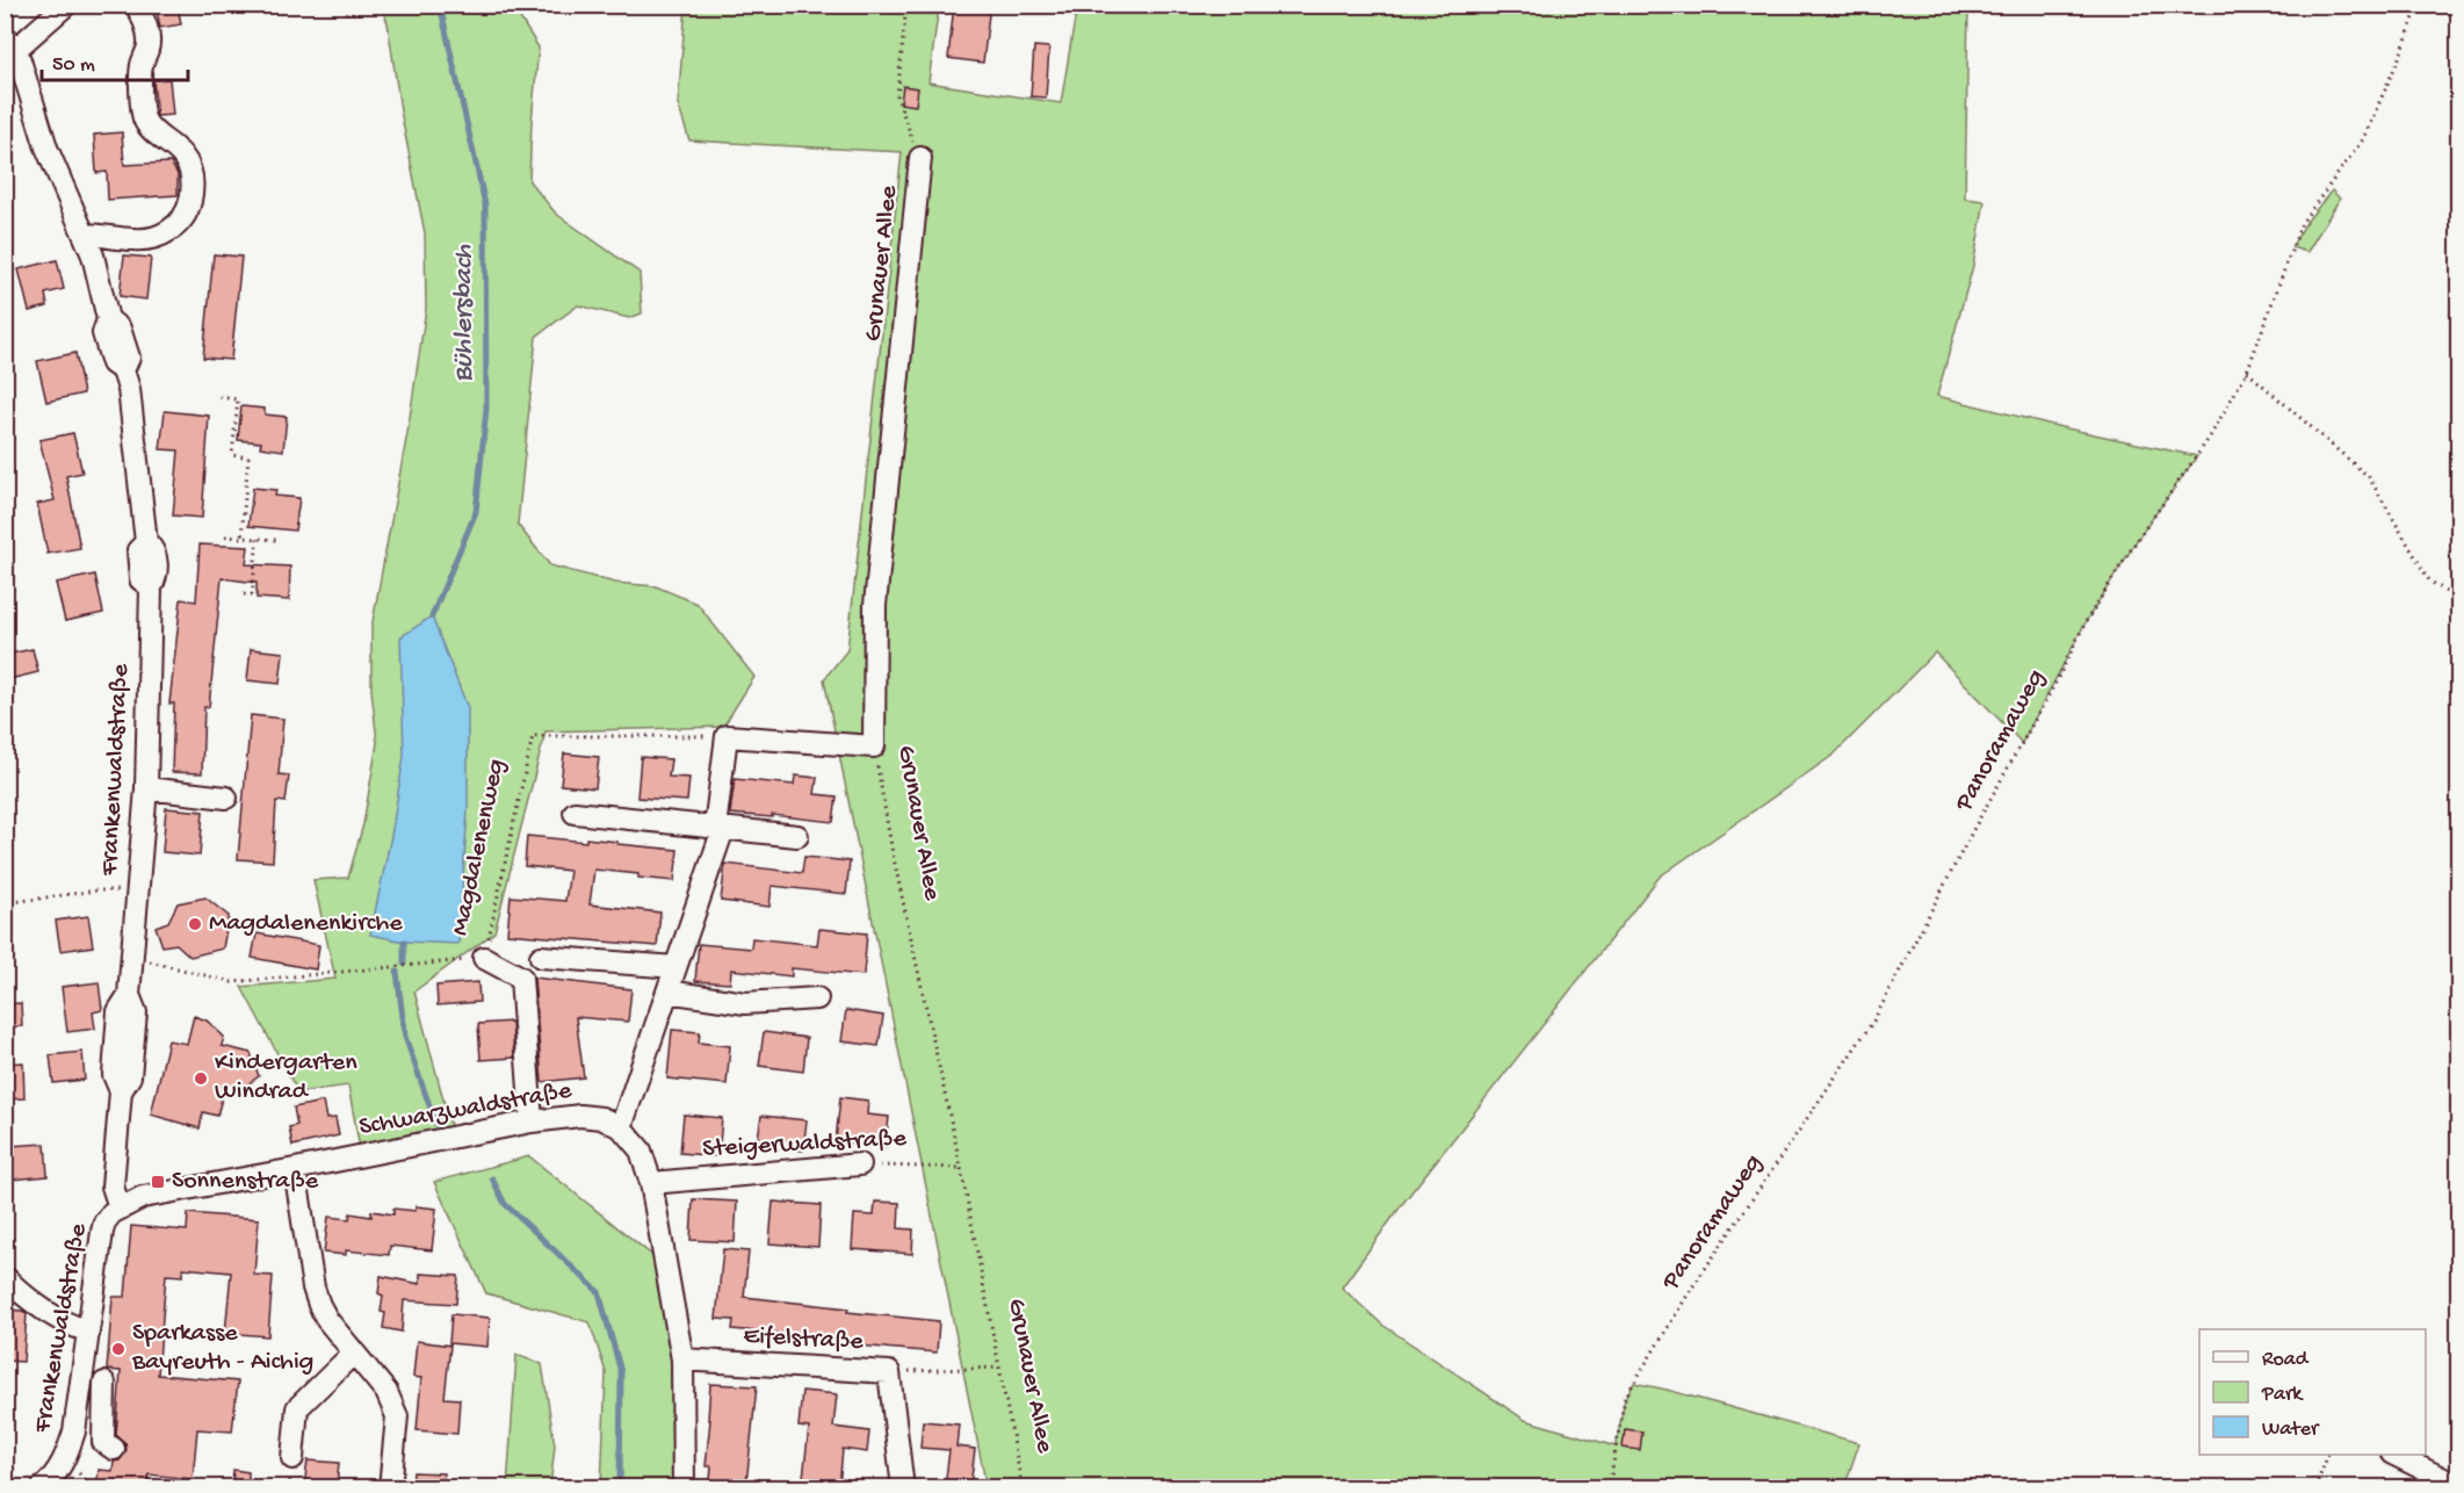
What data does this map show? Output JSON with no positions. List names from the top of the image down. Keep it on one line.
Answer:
{"streets":{"street":["Grunauer Allee","Frankenwaldstraße","Schwarzwaldstraße","Steigerwaldstraße","Eifelstraße"],"path":["Panoramaweg","Magdalenenweg"]},"crossings":[["Grunauer Allee","Steigerwaldstraße"],["Frankenwaldstraße","Magdalenenweg"],["Frankenwaldstraße","Schwarzwaldstraße"]],"water":["Bühlersbach"],"places":{"other":["Magdalenenkirche","Kindergarten Windrad","Sparkasse Bayreuth - Aichig"],"transit":["Sonnenstraße"]},"legend":["Road","Park","Water"],"scale_bar":"50 m"}
